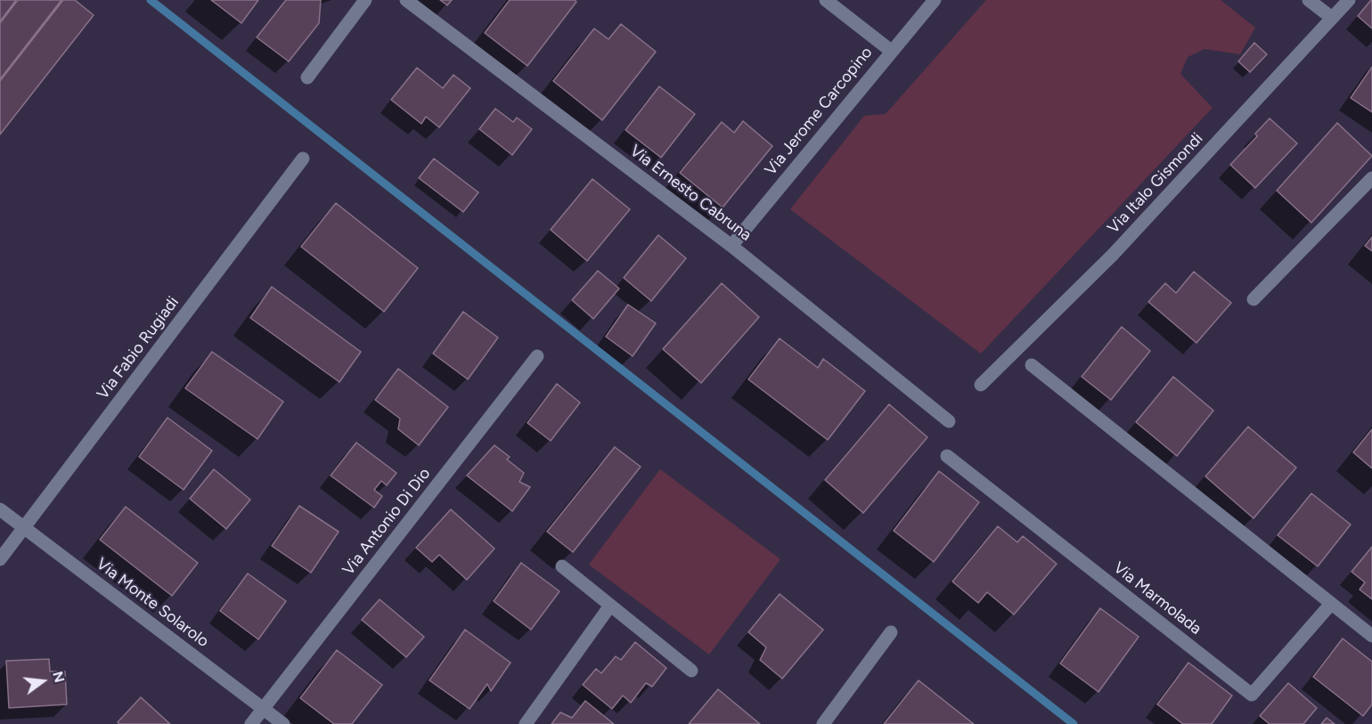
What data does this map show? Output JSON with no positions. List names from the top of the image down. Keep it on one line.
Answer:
{"streets":{"street":["Via Jerome Carcopino","Via Italo Gismondi","Via Ernesto Cabruna","Via Fabio Rugiadi","Via Antonio Di Dio","Via Marmolada","Via Monte Solarolo"]},"crossings":[["Via Jerome Carcopino","Via Ernesto Cabruna"],["Via Fabio Rugiadi","Via Monte Solarolo"],["Via Antonio Di Dio","Via Monte Solarolo"]],"north":"right"}
